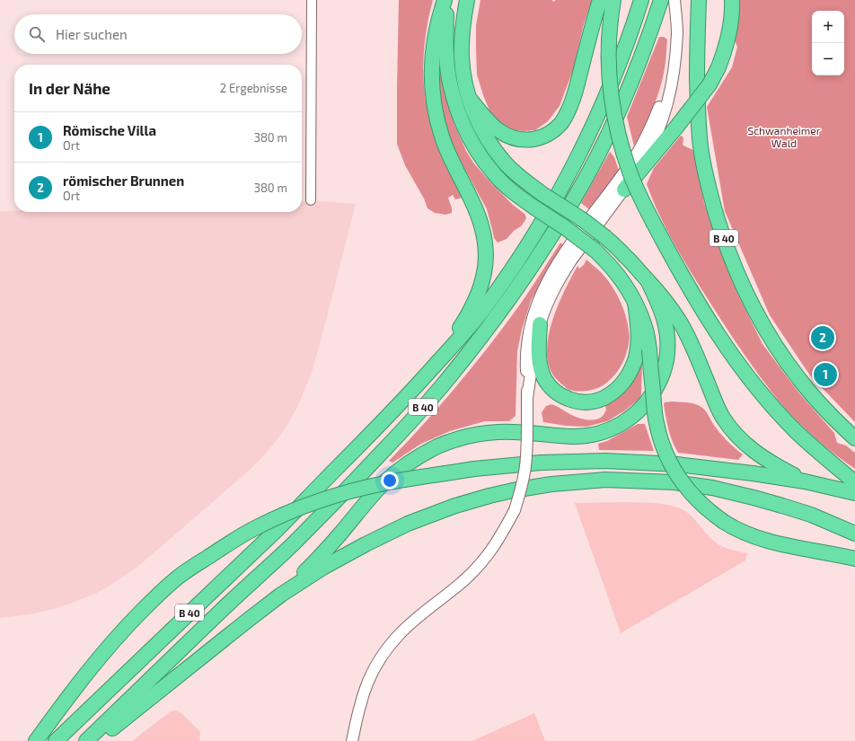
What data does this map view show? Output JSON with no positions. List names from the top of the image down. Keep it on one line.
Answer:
{"streets":{"highway":["B 40"]},"parks":["Schwanheimer Wald"],"page":{"map_buttons":["+","−"],"search":"Hier suchen","heading":["In der Nähe","2 Ergebnisse"],"list":[{"mark":"1","name":"Römische Villa","note":"Ort","value":"380 m"},{"mark":"2","name":"römischer Brunnen","note":"Ort","value":"380 m"}],"pins":["2","1"]}}
